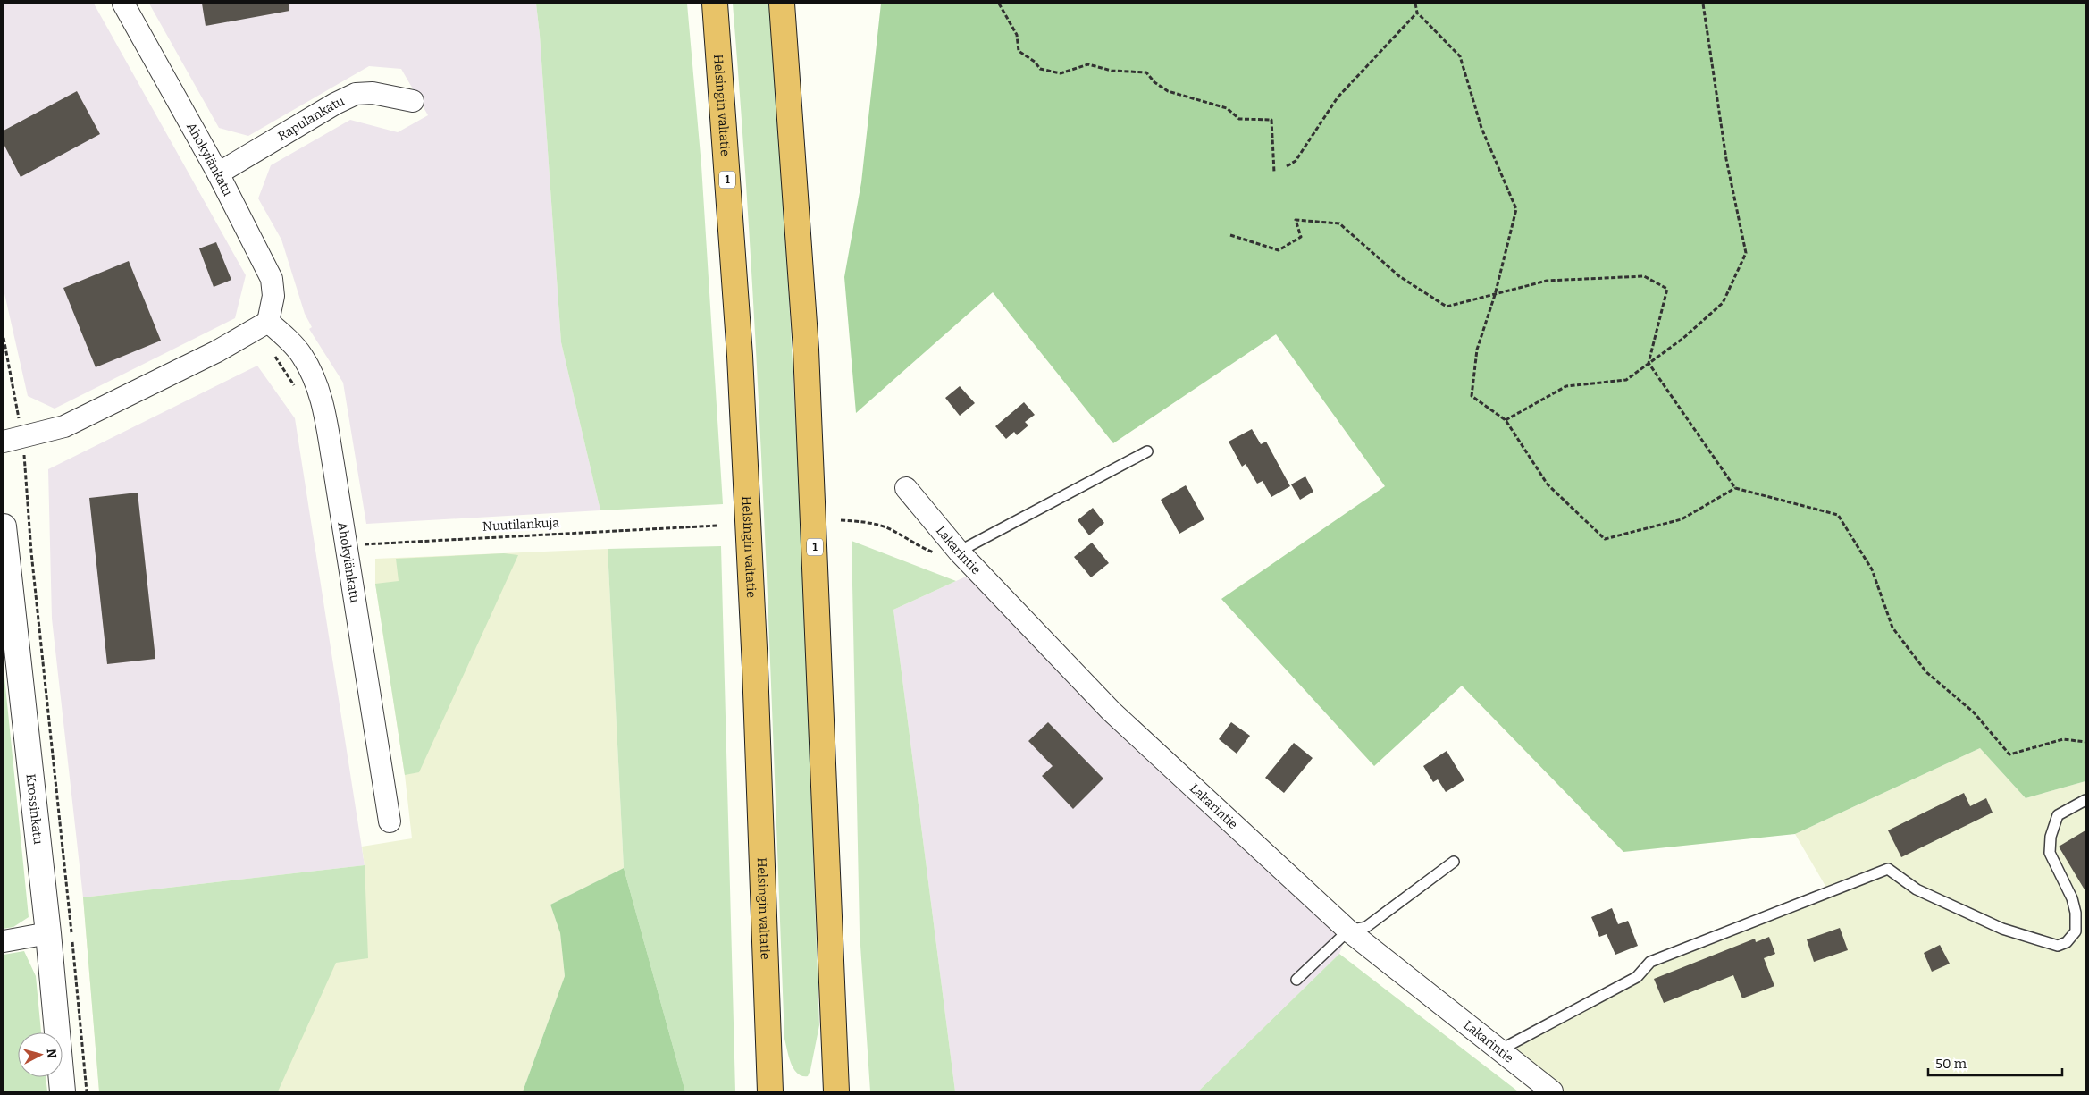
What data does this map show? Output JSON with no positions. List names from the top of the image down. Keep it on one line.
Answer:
{"streets":{"highway":["Helsingin valtatie","1"],"street":["Rapulankatu","Ahokylänkatu","Lakarintie","Krossinkatu"],"path":["Nuutilankuja"]},"crossings":[["Rapulankatu","Ahokylänkatu"],["Ahokylänkatu","Nuutilankuja"]],"scale_bar":"50 m","north":"right"}
